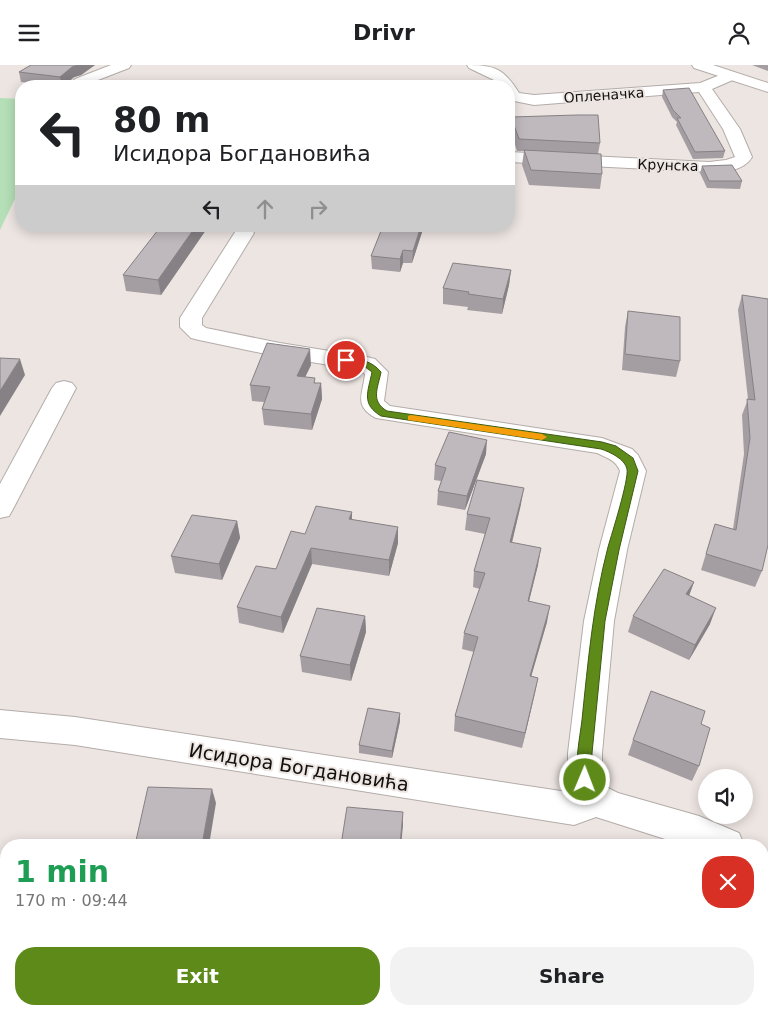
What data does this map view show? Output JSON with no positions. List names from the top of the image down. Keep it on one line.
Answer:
{"streets":{"street":["Опленачка","Крунска","Исидора Богдановића"]},"crossings":[["Опленачка","Крунска"]],"page":{"header":"Drivr","turn":["80 m","Исидора Богдановића"],"heading":["1 min","170 m · 09:44"],"buttons":["Exit","Share"]}}
